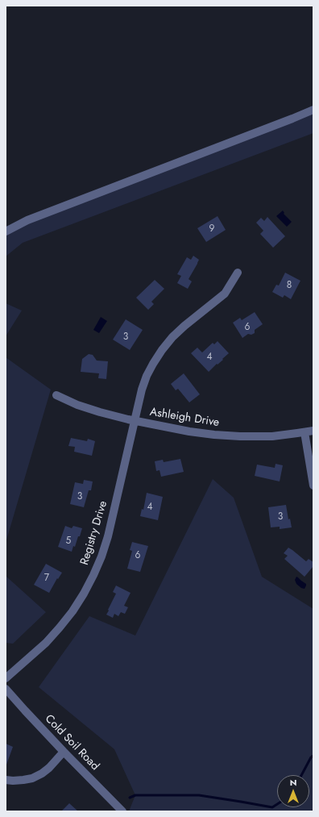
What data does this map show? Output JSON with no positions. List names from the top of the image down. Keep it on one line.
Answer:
{"streets":{"street":["Ashleigh Drive","Registry Drive","Cold Soil Road"]},"crossings":[["Ashleigh Drive","Registry Drive"]],"house_numbers":["9","8","6","3","4","3","4","3","5","6","7"],"north":"top"}
